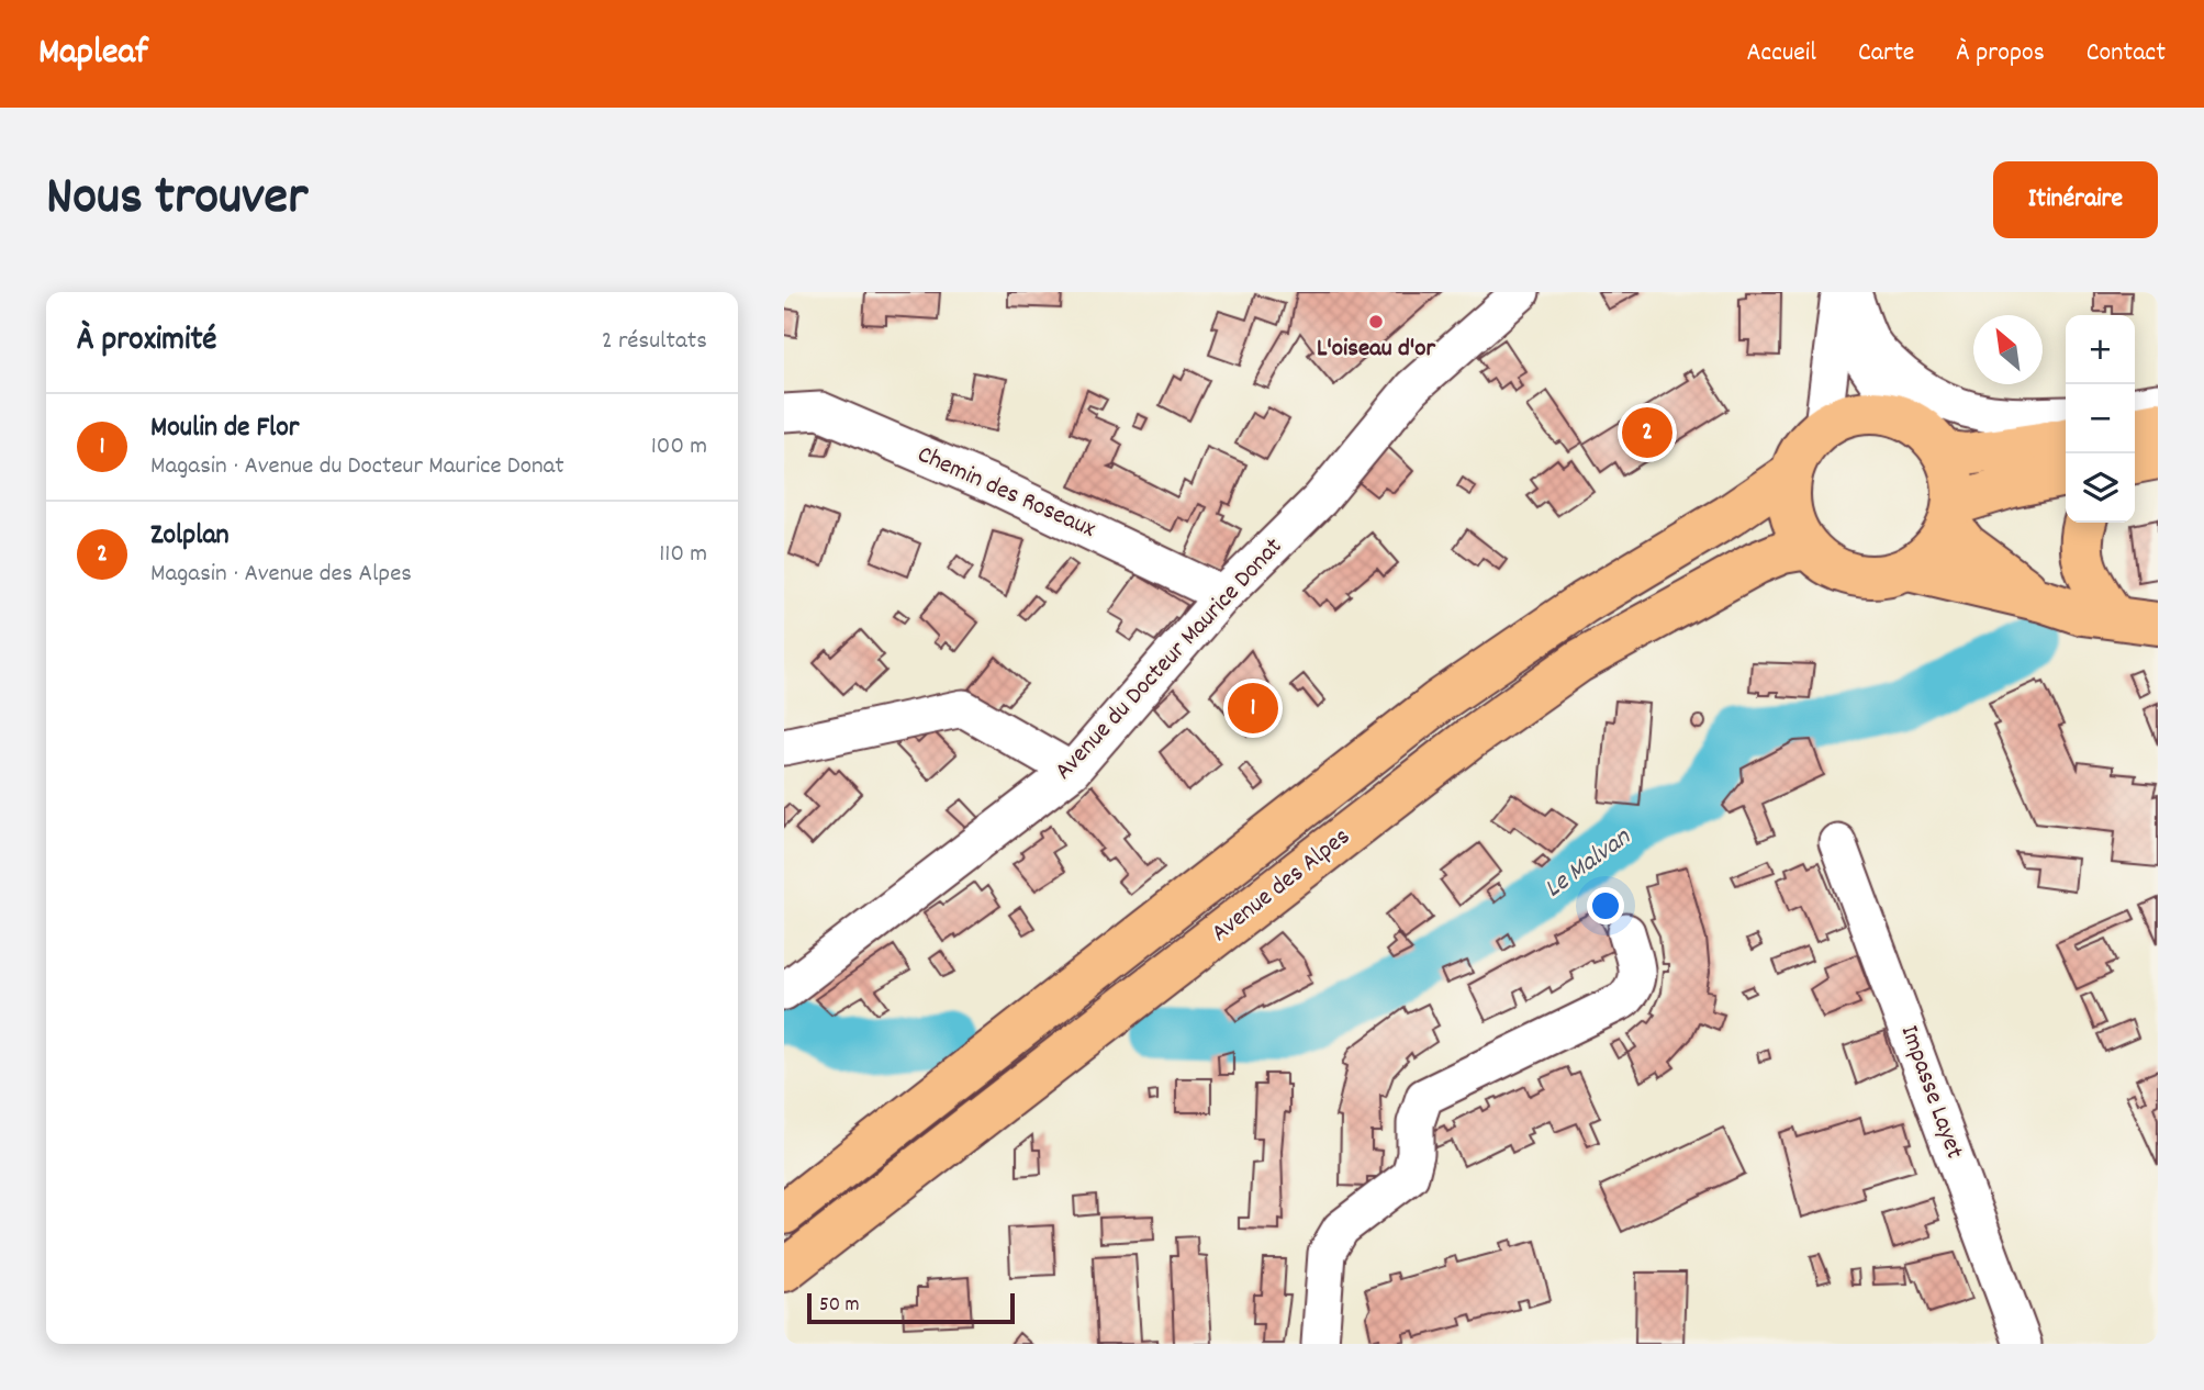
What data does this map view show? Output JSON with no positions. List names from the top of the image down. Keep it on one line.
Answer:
{"streets":{"main road":["Avenue des Alpes"],"street":["Chemin des Roseaux","Avenue du Docteur Maurice Donat","Impasse Layet"]},"crossings":[["Chemin des Roseaux","Avenue du Docteur Maurice Donat"]],"water":["Le Malvan"],"places":["L'oiseau d'or"],"scale_bar":"50 m","north":"top left","page":{"header":"Mapleaf","nav":["Accueil","Carte","À propos","Contact"],"title":"Nous trouver","buttons":"Itinéraire","heading":["À proximité","2 résultats"],"map_buttons":["+","−"],"list":[{"mark":"1","name":"Moulin de Flor","note":"Magasin · Avenue du Docteur Maurice Donat","value":"100 m"},{"mark":"2","name":"Zolplan","note":"Magasin · Avenue des Alpes","value":"110 m"}],"pins":["2","1"],"scale":"50 m"}}
